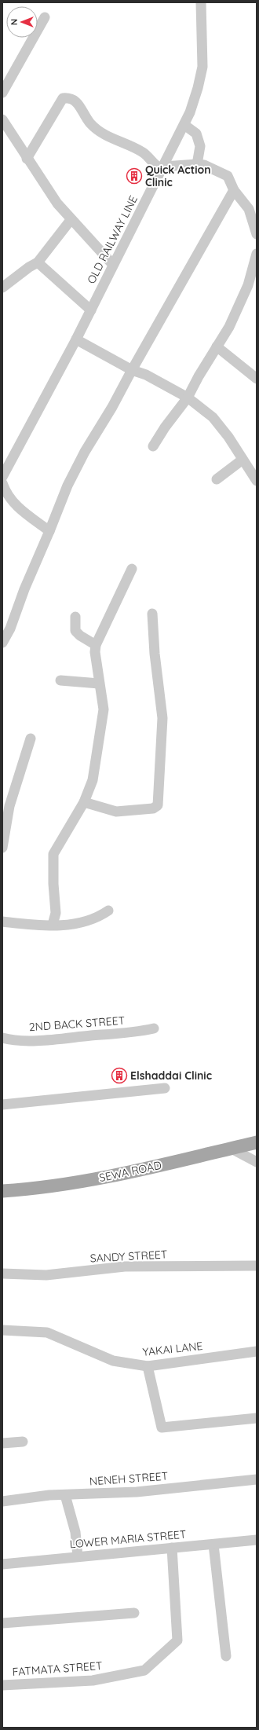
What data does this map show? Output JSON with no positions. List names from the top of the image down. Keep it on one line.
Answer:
{"streets":{"main road":["SEWA ROAD"],"street":["OLD RAILWAY LINE","2ND BACK STREET","SANDY STREET","YAKAI LANE","NENEH STREET","LOWER MARIA STREET","FATMATA STREET"]},"crossings":[["LOWER MARIA STREET","FATMATA STREET"]],"places":{"building":["Quick Action Clinic","Elshaddai Clinic"]},"north":"left"}
